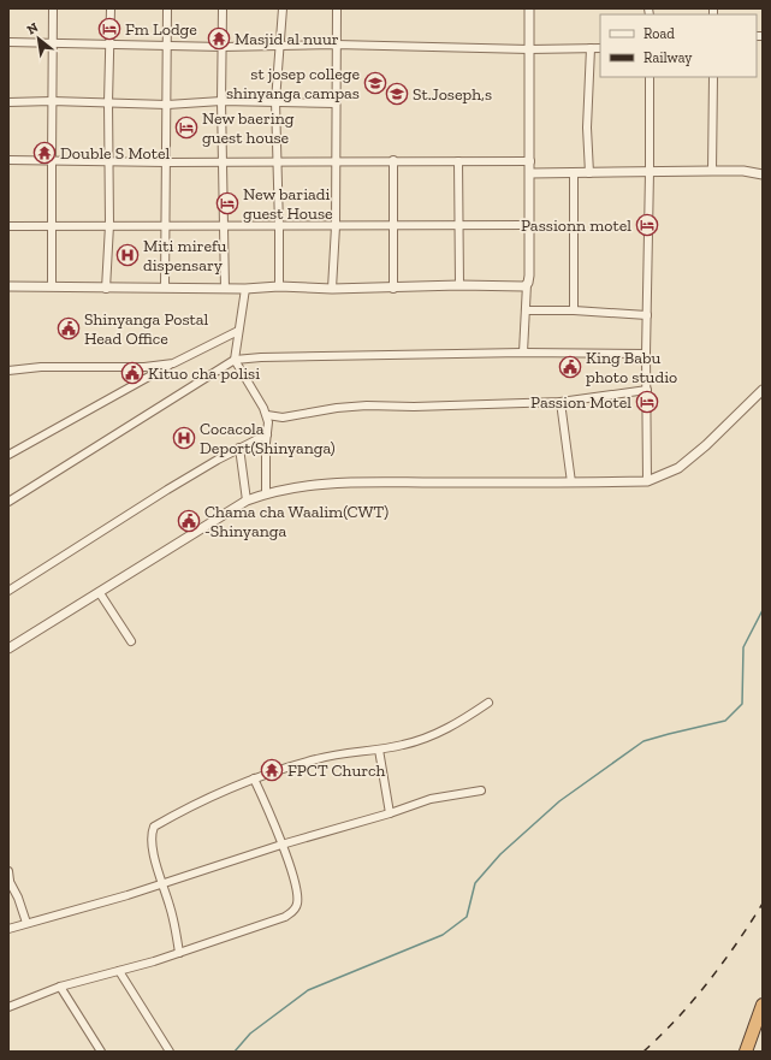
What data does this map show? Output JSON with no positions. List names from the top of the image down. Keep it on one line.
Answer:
{"places":{"hotel":["Fm Lodge","New baering guest house","New bariadi guest House","Passionn motel","Passion Motel"],"temple":["Masjid al nuur","Double S Motel","FPCT Church"],"school or university":["st josep college shinyanga campas","St.Joseph,s"],"hospital":["Miti mirefu dispensary","Cocacola Deport(Shinyanga)"],"public building":["Shinyanga Postal Head Office","King Babu photo studio","Kituo cha polisi","Chama cha Waalim(CWT) -Shinyanga"]},"legend":["Road","Railway"],"north":"top left"}
